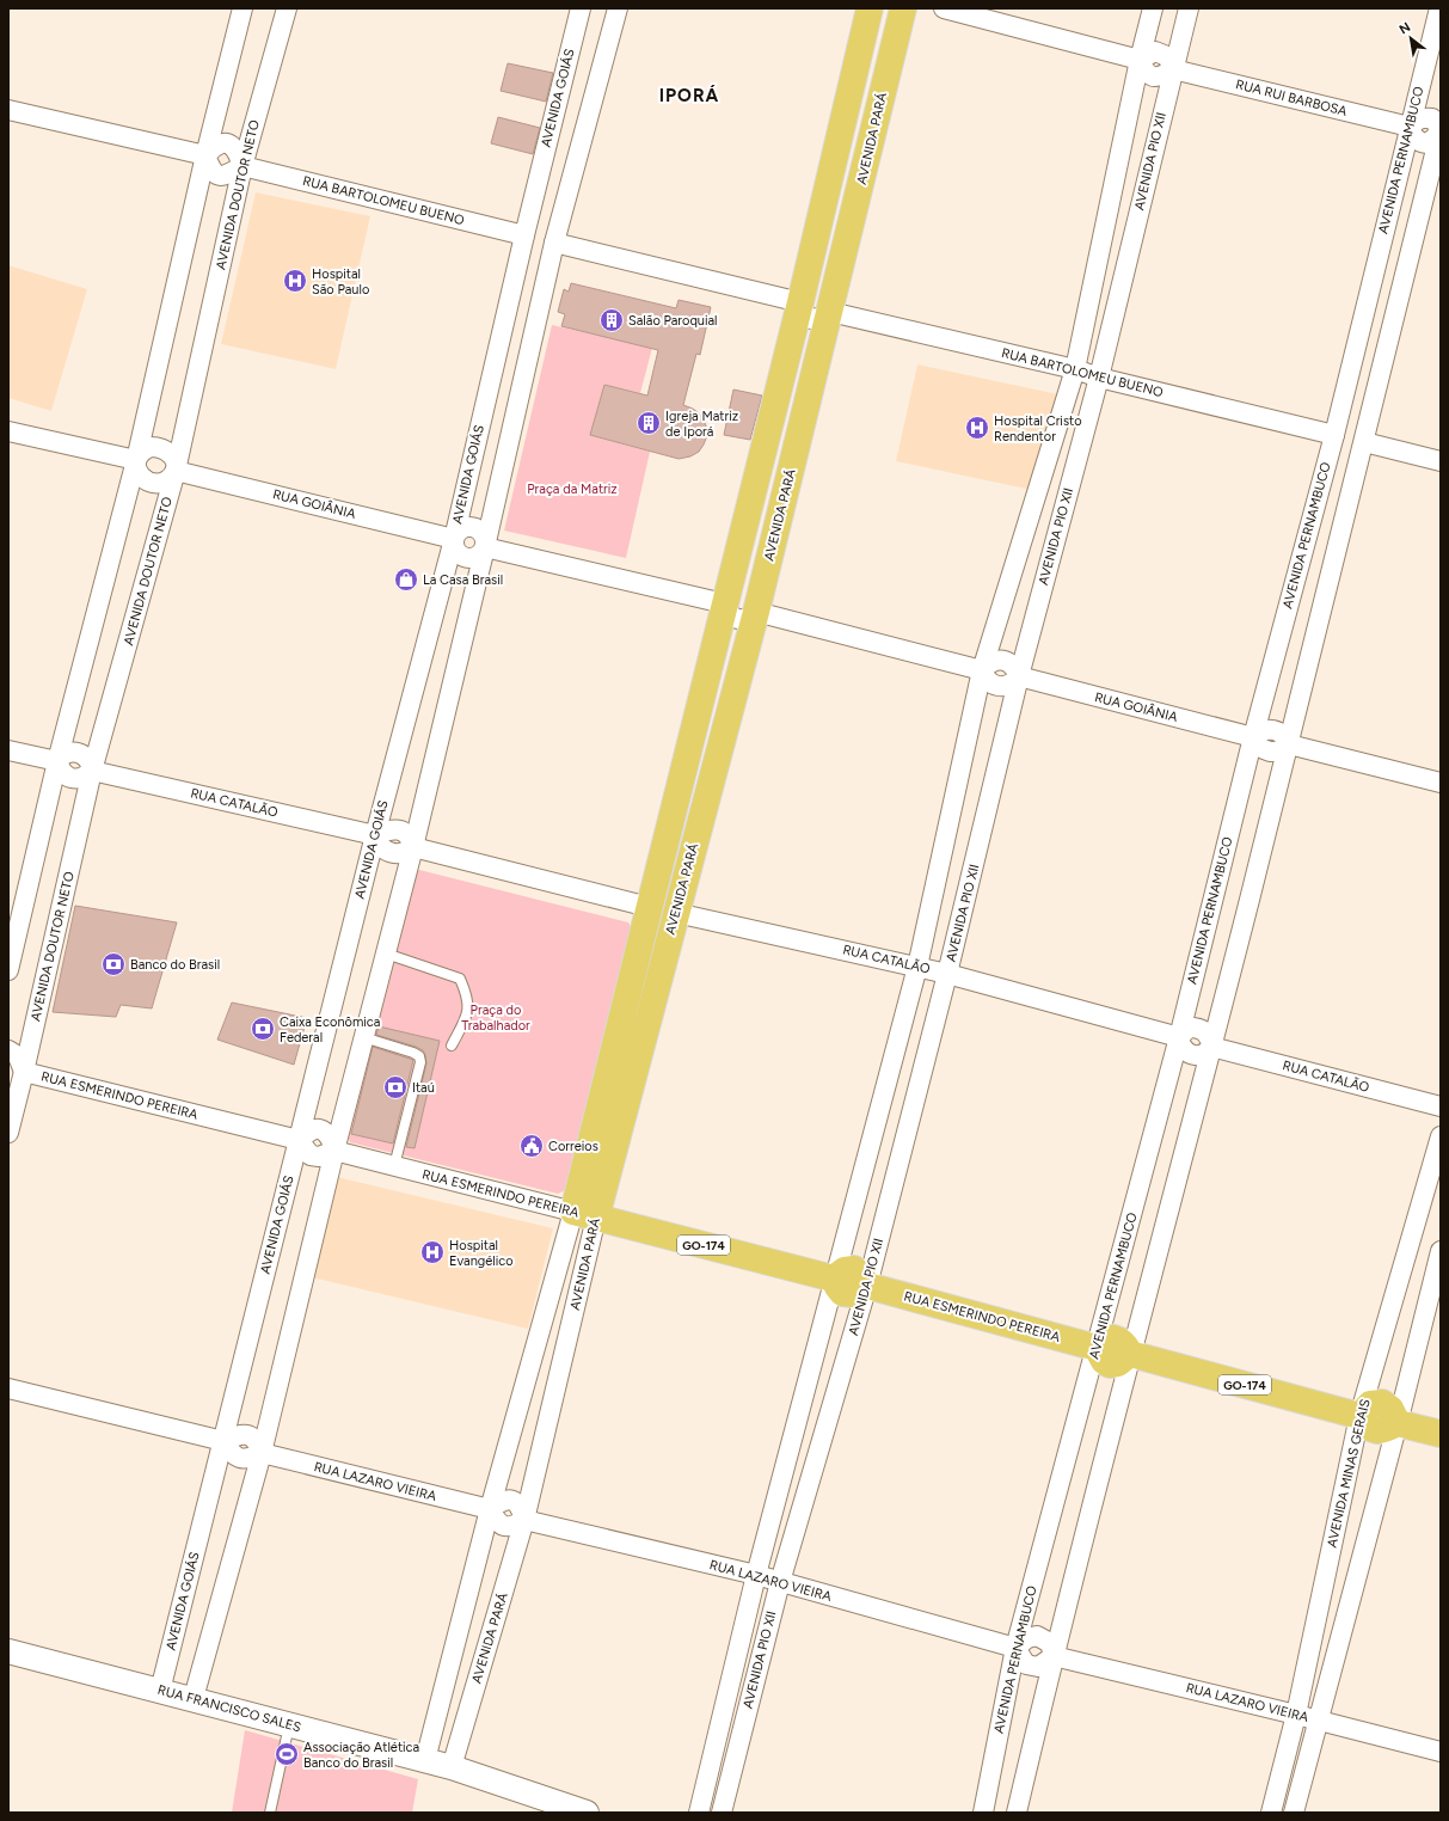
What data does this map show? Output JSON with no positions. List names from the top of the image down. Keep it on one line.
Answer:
{"streets":{"main road":["AVENIDA PARÁ","RUA ESMERINDO PEREIRA","GO-174"],"street":["AVENIDA GOIÁS","RUA RUI BARBOSA","AVENIDA PERNAMBUCO","AVENIDA PIO XII","AVENIDA DOUTOR NETO","RUA BARTOLOMEU BUENO","RUA GOIÂNIA","RUA CATALÃO","AVENIDA MINAS GERAIS","RUA LAZARO VIEIRA","RUA FRANCISCO SALES"]},"crossings":[["AVENIDA GOIÁS","RUA BARTOLOMEU BUENO"],["AVENIDA GOIÁS","RUA GOIÂNIA"],["AVENIDA GOIÁS","RUA CATALÃO"],["AVENIDA GOIÁS","RUA ESMERINDO PEREIRA"],["AVENIDA GOIÁS","RUA LAZARO VIEIRA"],["AVENIDA GOIÁS","RUA FRANCISCO SALES"],["RUA RUI BARBOSA","AVENIDA PERNAMBUCO"],["RUA RUI BARBOSA","AVENIDA PIO XII"],["AVENIDA PARÁ","RUA BARTOLOMEU BUENO"],["AVENIDA PARÁ","RUA CATALÃO"],["AVENIDA PARÁ","RUA ESMERINDO PEREIRA"],["AVENIDA PARÁ","RUA LAZARO VIEIRA"],["AVENIDA PARÁ","RUA FRANCISCO SALES"],["AVENIDA PERNAMBUCO","RUA BARTOLOMEU BUENO"],["AVENIDA PERNAMBUCO","RUA GOIÂNIA"],["AVENIDA PERNAMBUCO","RUA CATALÃO"],["AVENIDA PERNAMBUCO","RUA ESMERINDO PEREIRA"],["AVENIDA PERNAMBUCO","RUA LAZARO VIEIRA"],["AVENIDA PIO XII","RUA BARTOLOMEU BUENO"],["AVENIDA PIO XII","RUA GOIÂNIA"],["AVENIDA PIO XII","RUA CATALÃO"],["AVENIDA PIO XII","RUA ESMERINDO PEREIRA"],["AVENIDA PIO XII","RUA LAZARO VIEIRA"],["AVENIDA DOUTOR NETO","RUA BARTOLOMEU BUENO"],["AVENIDA DOUTOR NETO","RUA GOIÂNIA"],["AVENIDA DOUTOR NETO","RUA CATALÃO"],["AVENIDA DOUTOR NETO","RUA ESMERINDO PEREIRA"],["GO-174","AVENIDA MINAS GERAIS"],["AVENIDA MINAS GERAIS","RUA LAZARO VIEIRA"]],"districts":["IPORÁ"],"parks":["Praça da Matriz","Praça do Trabalhador"],"places":{"hospital":["Hospital São Paulo","Hospital Cristo Rendentor","Hospital Evangélico"],"building":["Salão Paroquial","Igreja Matriz de Iporá"],"shop":["La Casa Brasil"],"bank":["Banco do Brasil","Caixa Econômica Federal","Itaú"],"public building":["Correios"],"sports":["Associação Atlética Banco do Brasil"]},"north":"top left"}
